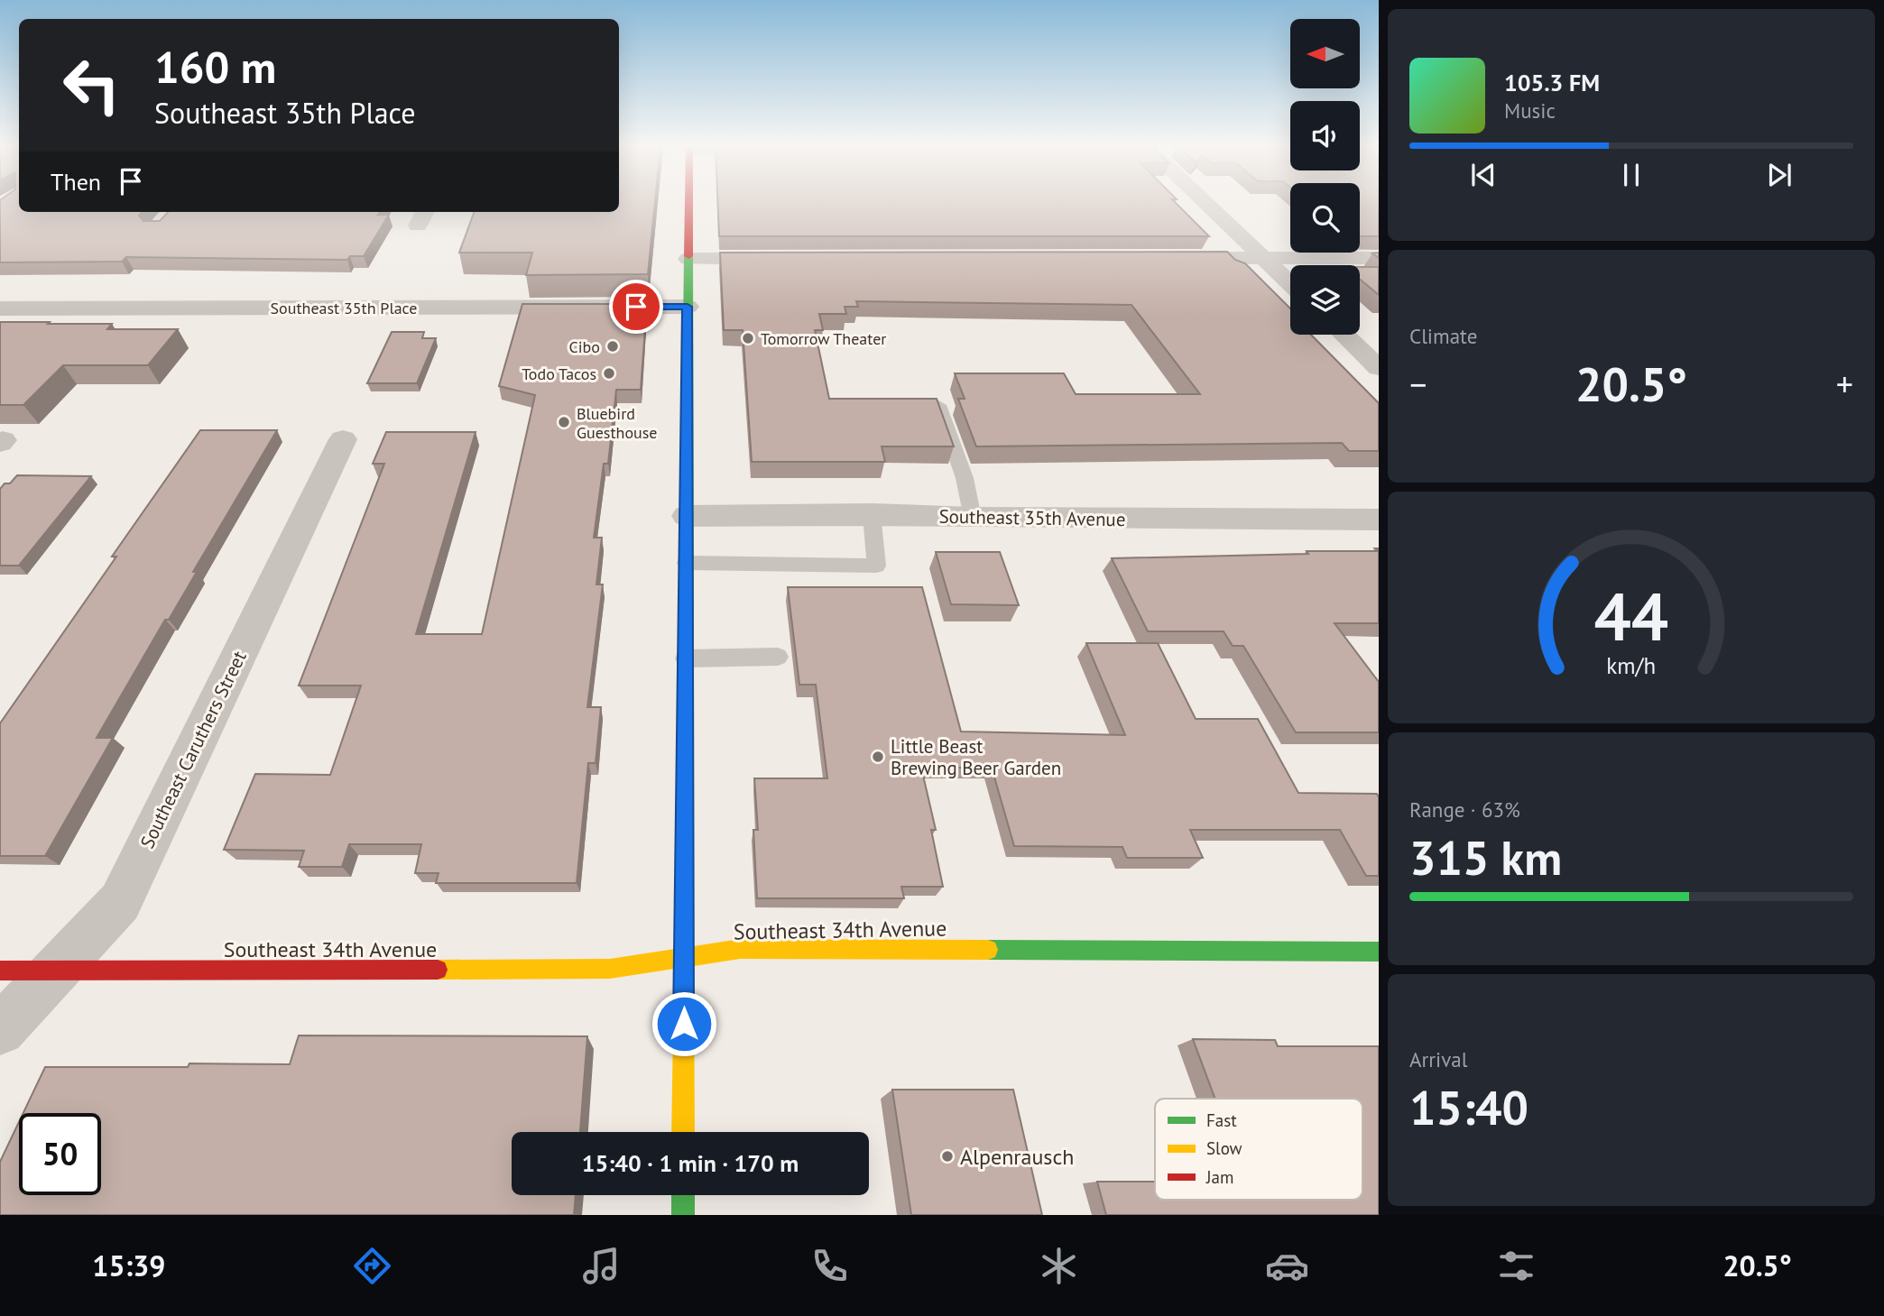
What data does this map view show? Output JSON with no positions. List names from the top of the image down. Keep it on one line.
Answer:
{"streets":{"main road":["Southeast 34th Avenue"],"street":["Southeast 35th Place","Southeast 35th Avenue","Southeast Caruthers Street"]},"crossings":[["Southeast Caruthers Street","Southeast 34th Avenue"]],"places":["Tomorrow Theater","Cibo","Todo Tacos","Bluebird Guesthouse","Little Beast Brewing Beer Garden","Alpenrausch"],"legend":["Fast","Slow","Jam"],"north":"left","page":{"turn":["160 m","Southeast 35th Place"],"song":["105.3 FM","Music"],"then":"Then","tile":["Climate",["Range · 63%","315 km"],["Arrival","15:40"]],"heat":["−","20.5°","+"],"limit":"50","trip":"15:40 · 1 min · 170 m","tabs":["15:39","20.5°"],"gauge":["44","km/h"]}}
